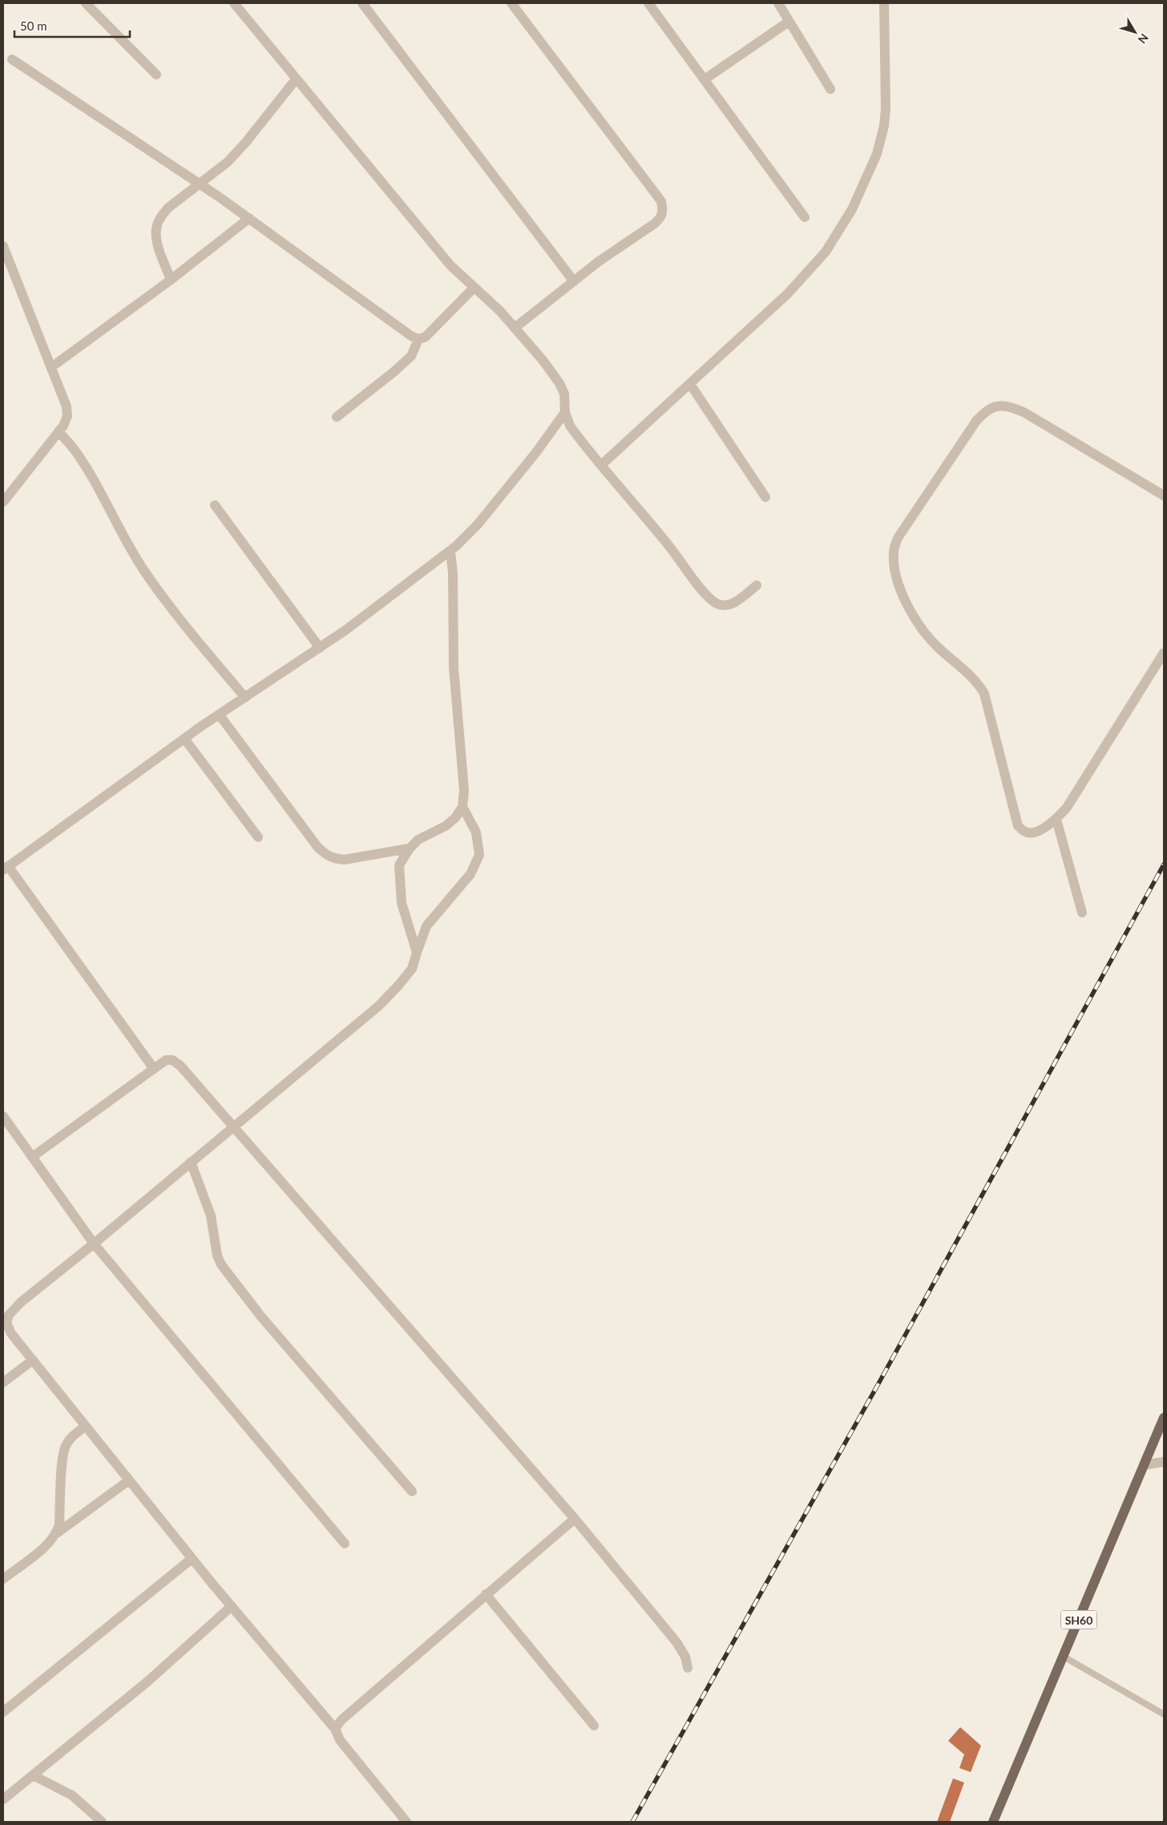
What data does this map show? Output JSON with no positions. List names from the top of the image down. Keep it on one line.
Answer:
{"streets":{"main road":["SH60"]},"scale_bar":"50 m","north":"bottom right"}
